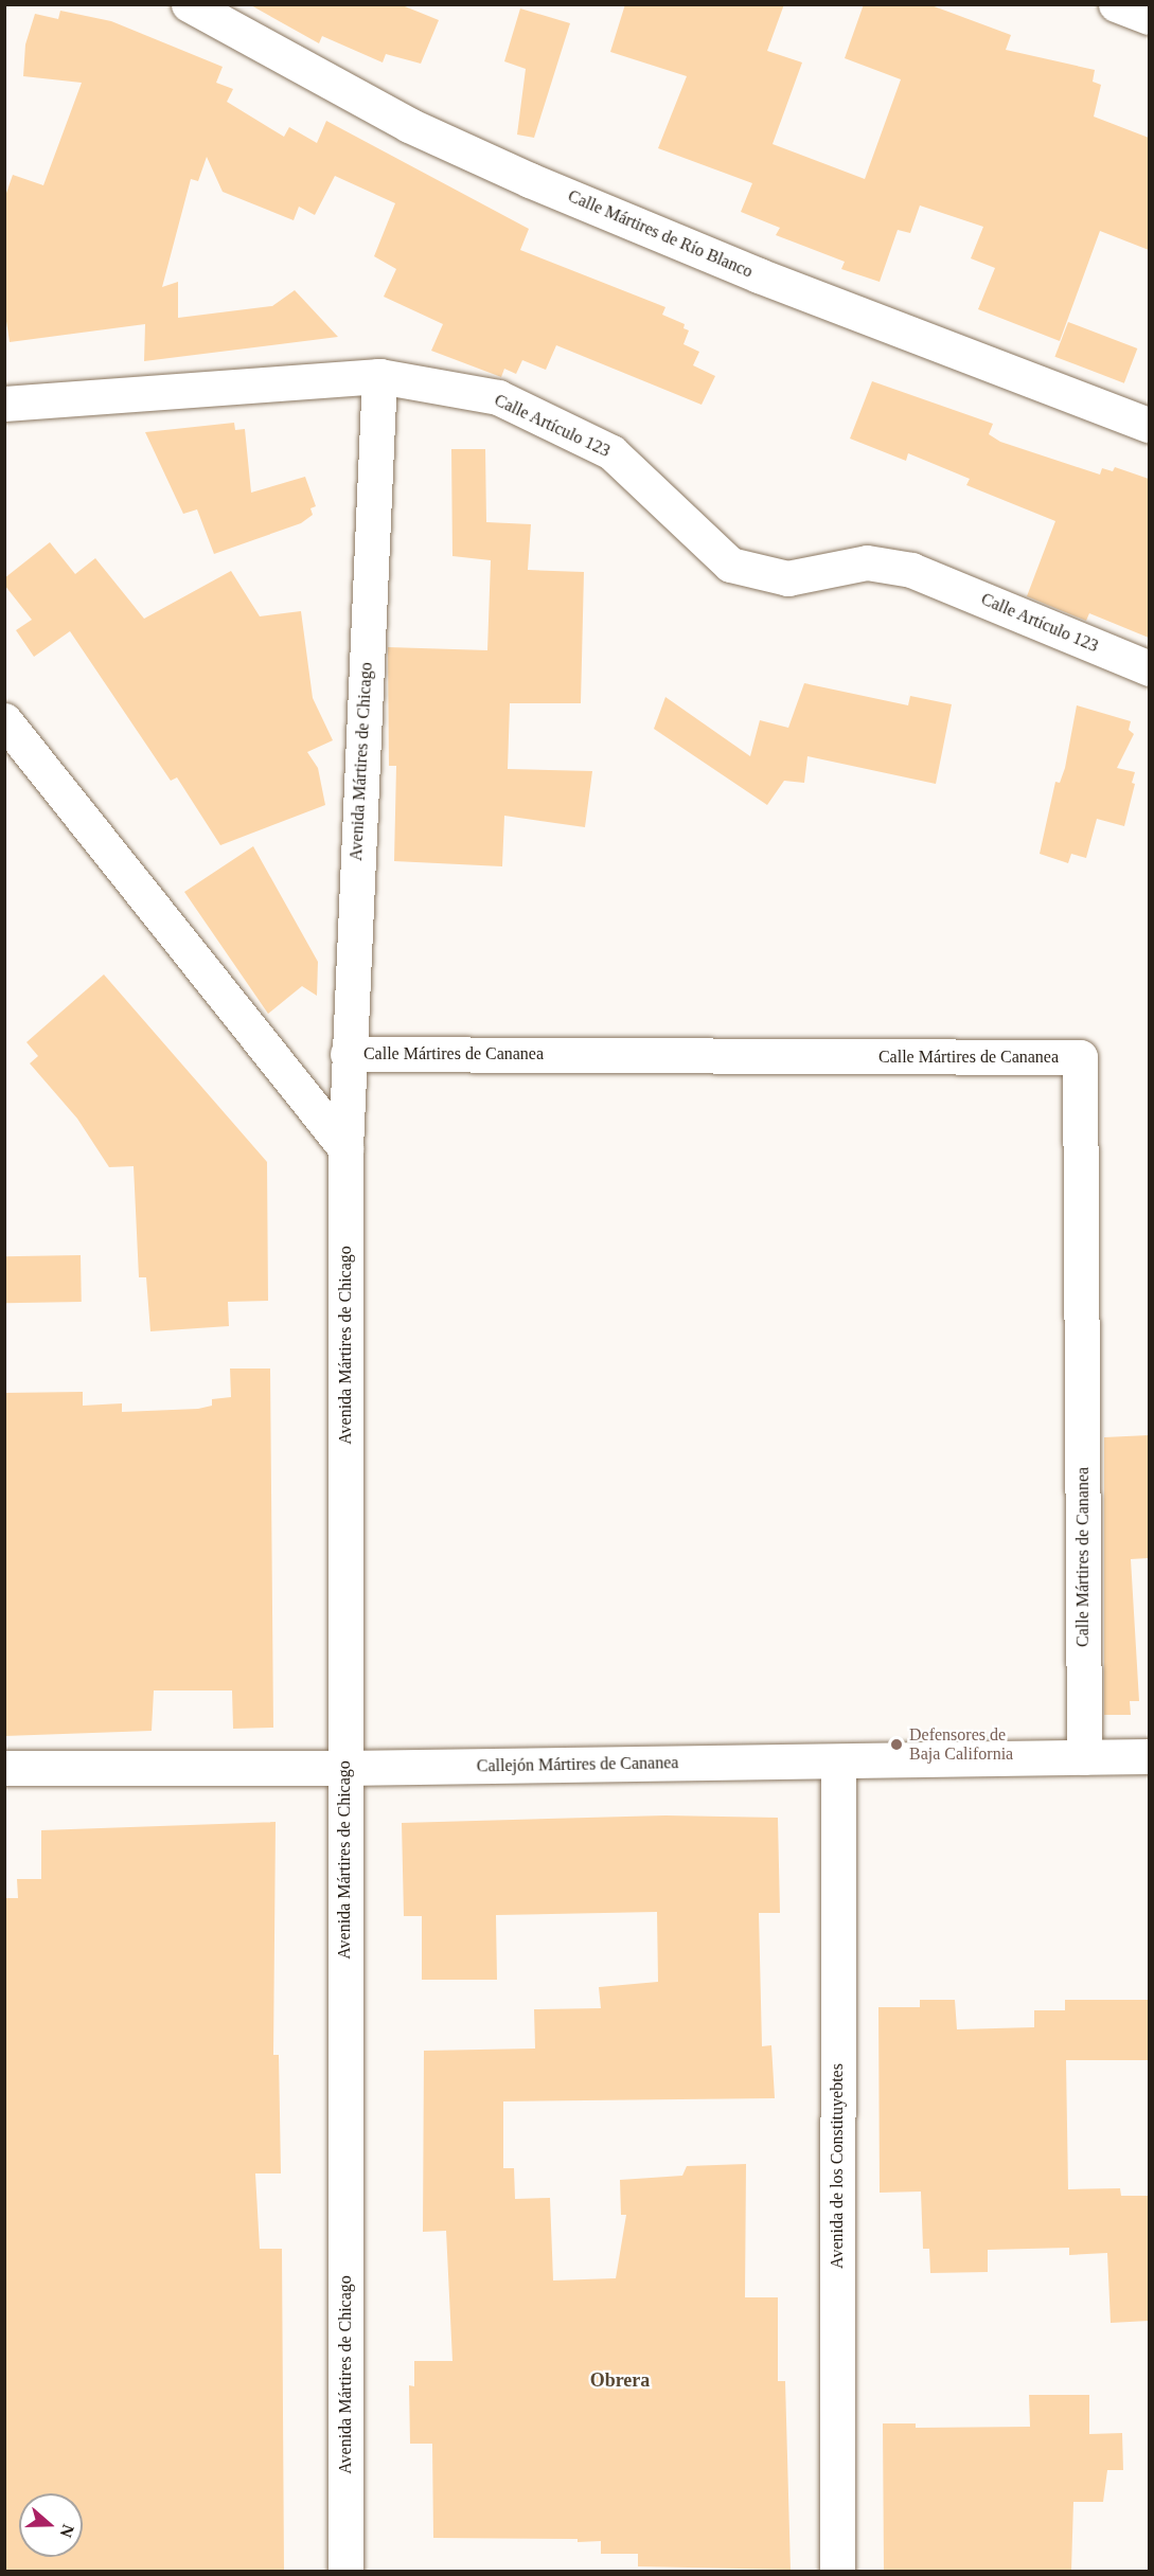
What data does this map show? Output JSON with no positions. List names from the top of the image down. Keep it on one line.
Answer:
{"streets":{"street":["Calle Mártires de Río Blanco","Calle Artículo 123","Avenida Mártires de Chicago","Calle Mártires de Cananea","Callejón Mártires de Cananea","Avenida de los Constituyebtes"]},"crossings":[["Calle Artículo 123","Avenida Mártires de Chicago"],["Avenida Mártires de Chicago","Calle Mártires de Cananea"],["Avenida Mártires de Chicago","Callejón Mártires de Cananea"],["Calle Mártires de Cananea","Callejón Mártires de Cananea"],["Callejón Mártires de Cananea","Avenida de los Constituyebtes"]],"districts":["Obrera"],"places":["Defensores de Baja California"],"north":"right"}
